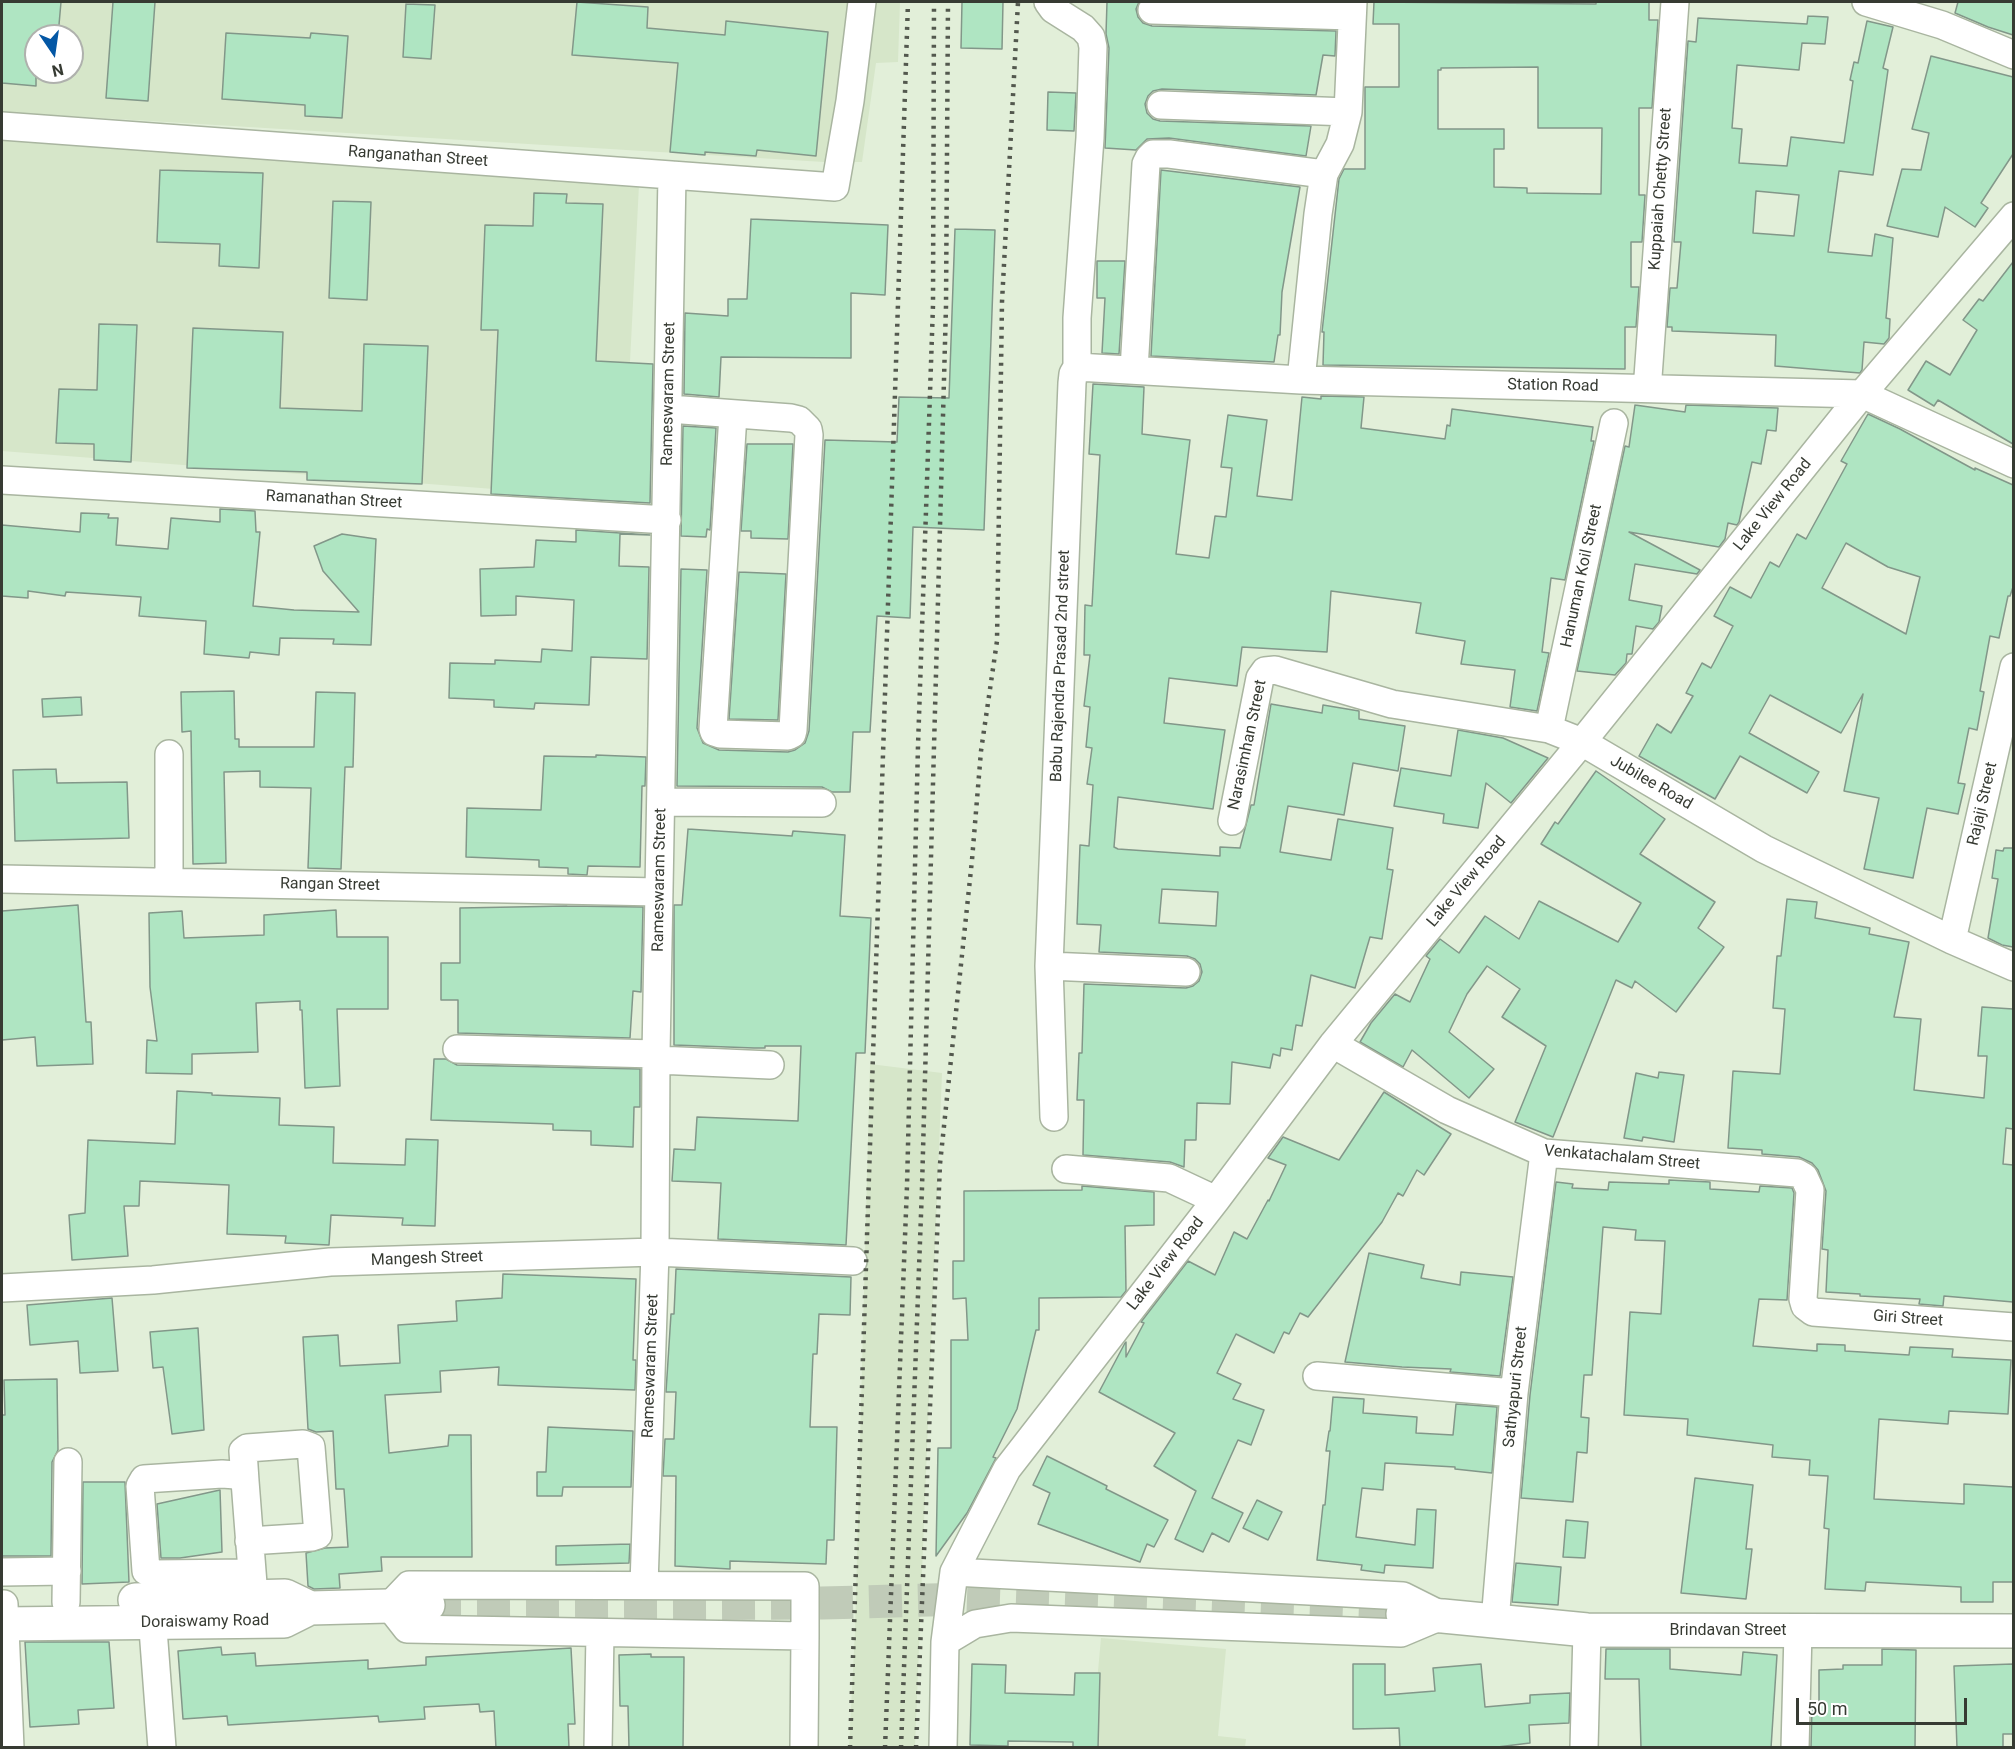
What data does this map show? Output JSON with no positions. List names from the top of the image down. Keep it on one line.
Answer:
{"streets":{"main road":["Doraiswamy Road","Brindavan Street"],"street":["Ranganathan Street","Kuppaiah Chetty Street","Station Road","Rameswaram Street","Ramanathan Street","Lake View Road","Hanuman Koil Street","Babu Rajendra Prasad 2nd street","Narasimhan Street","Jubilee Road","Rajaji Street","Rangan Street","Venkatachalam Street","Mangesh Street","Giri Street","Sathyapuri Street"]},"crossings":[["Ranganathan Street","Rameswaram Street"],["Station Road","Lake View Road"],["Station Road","Babu Rajendra Prasad 2nd street"],["Rameswaram Street","Ramanathan Street"],["Rameswaram Street","Rangan Street"],["Rameswaram Street","Mangesh Street"],["Lake View Road","Jubilee Road"],["Lake View Road","Venkatachalam Street"],["Hanuman Koil Street","Jubilee Road"],["Narasimhan Street","Jubilee Road"],["Jubilee Road","Rajaji Street"],["Venkatachalam Street","Giri Street"],["Venkatachalam Street","Sathyapuri Street"],["Sathyapuri Street","Brindavan Street"]],"scale_bar":"50 m","north":"bottom"}
